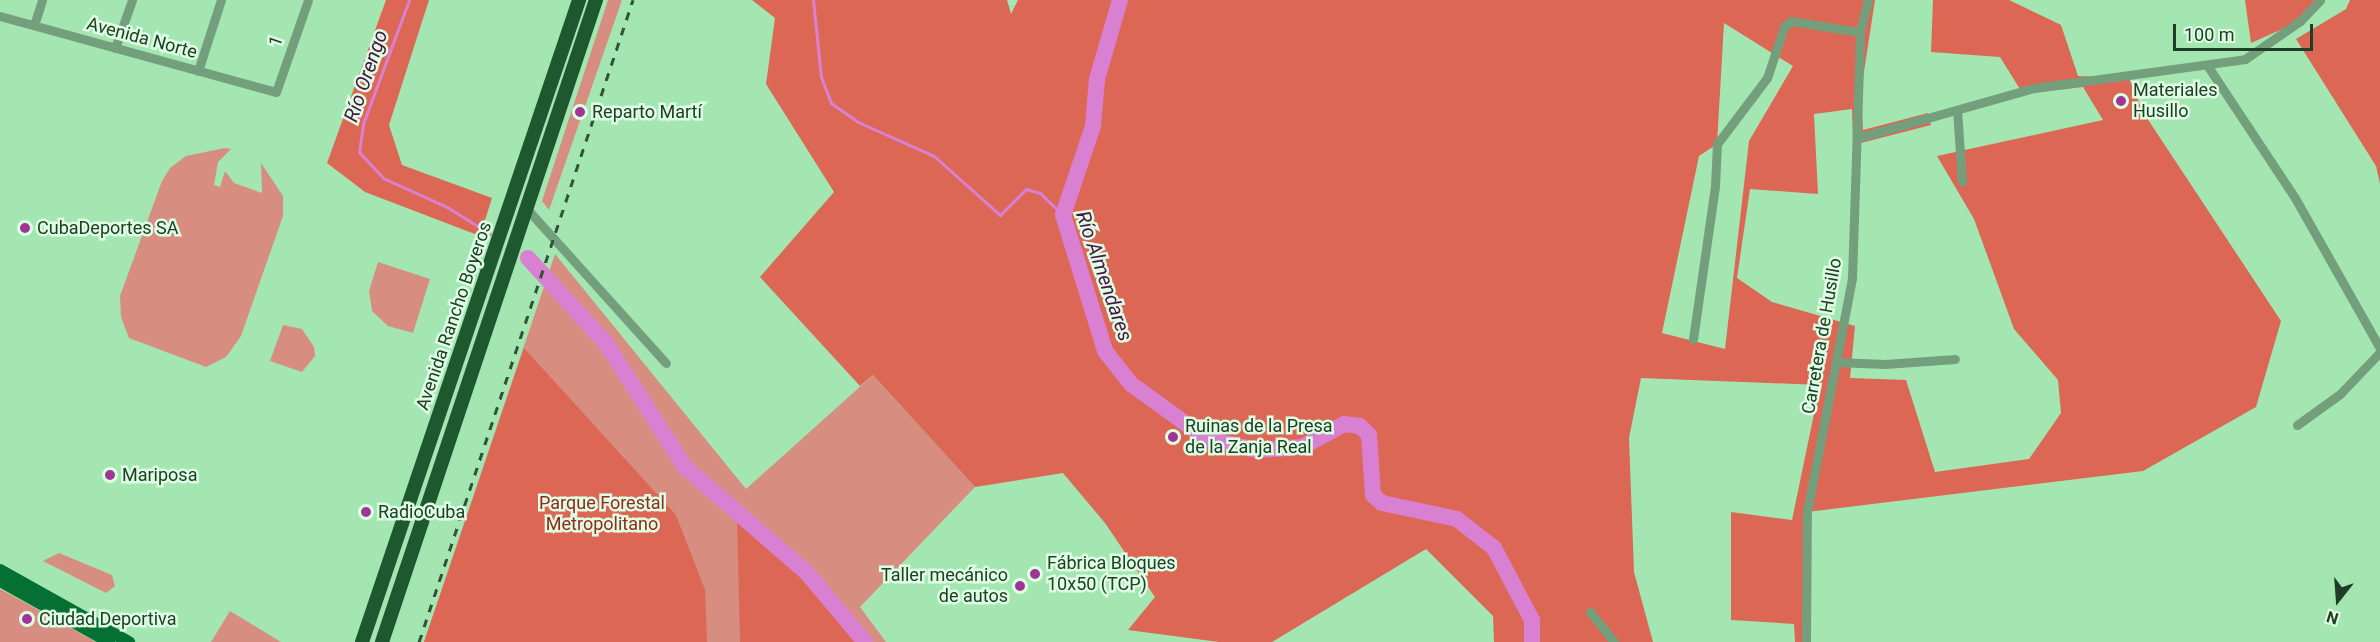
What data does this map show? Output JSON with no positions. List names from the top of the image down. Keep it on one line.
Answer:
{"streets":{"highway":["Avenida Rancho Boyeros"],"street":["Avenida Norte","1","Carretera de Husillo"]},"crossings":[["Avenida Norte","1"]],"water":["Río Orengo","Río Almendares"],"parks":["Parque Forestal Metropolitano"],"places":["Materiales Husillo","Reparto Martí","CubaDeportes SA","Ruinas de la Presa de la Zanja Real","Mariposa","RadioCuba","Fábrica Bloques 10x50 (TCP)","Taller mecánico de autos","Ciudad Deportiva"],"scale_bar":"100 m","north":"bottom"}
